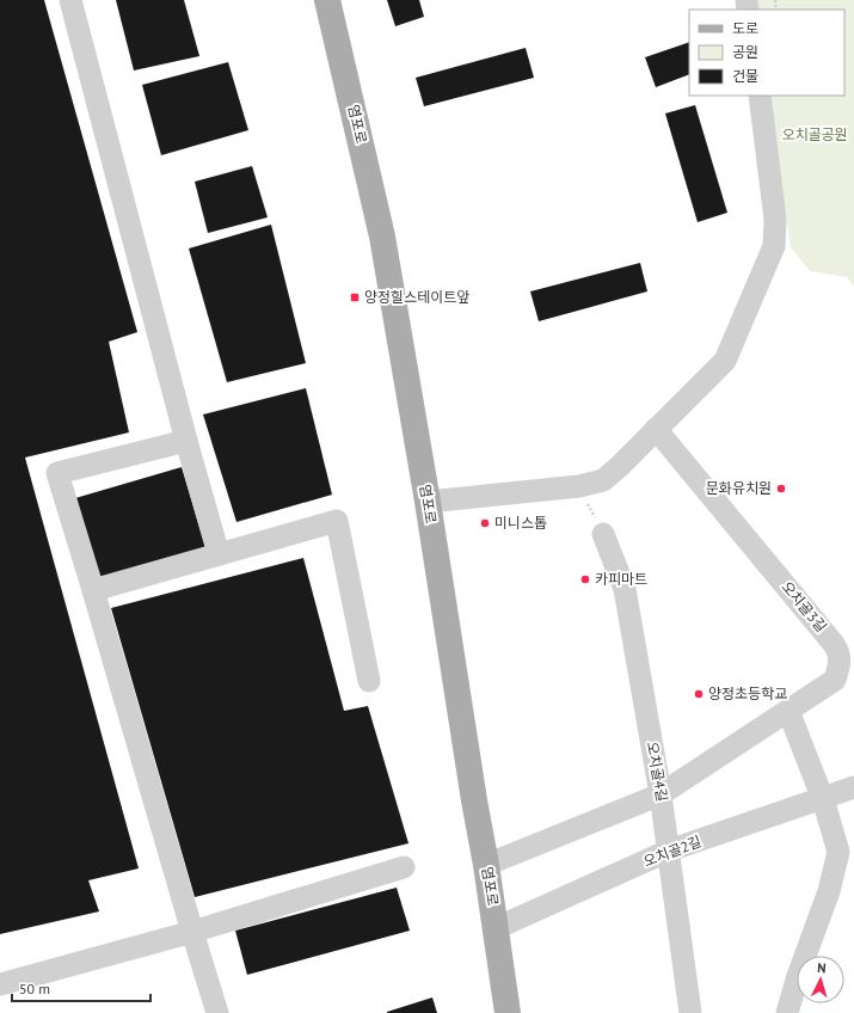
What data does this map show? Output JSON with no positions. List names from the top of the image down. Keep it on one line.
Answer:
{"streets":{"main road":["염포로"],"street":["오치골3길","오치골4길","오치골2길"]},"crossings":[["염포로","오치골3길"],["염포로","오치골2길"],["오치골3길","오치골4길"],["오치골4길","오치골2길"]],"parks":["오치골공원"],"places":{"transit":["양정힐스테이트앞"],"other":["문화유치원","미니스톱","카피마트","양정초등학교"]},"legend":["도로","공원","건물"],"scale_bar":"50 m","north":"top"}
